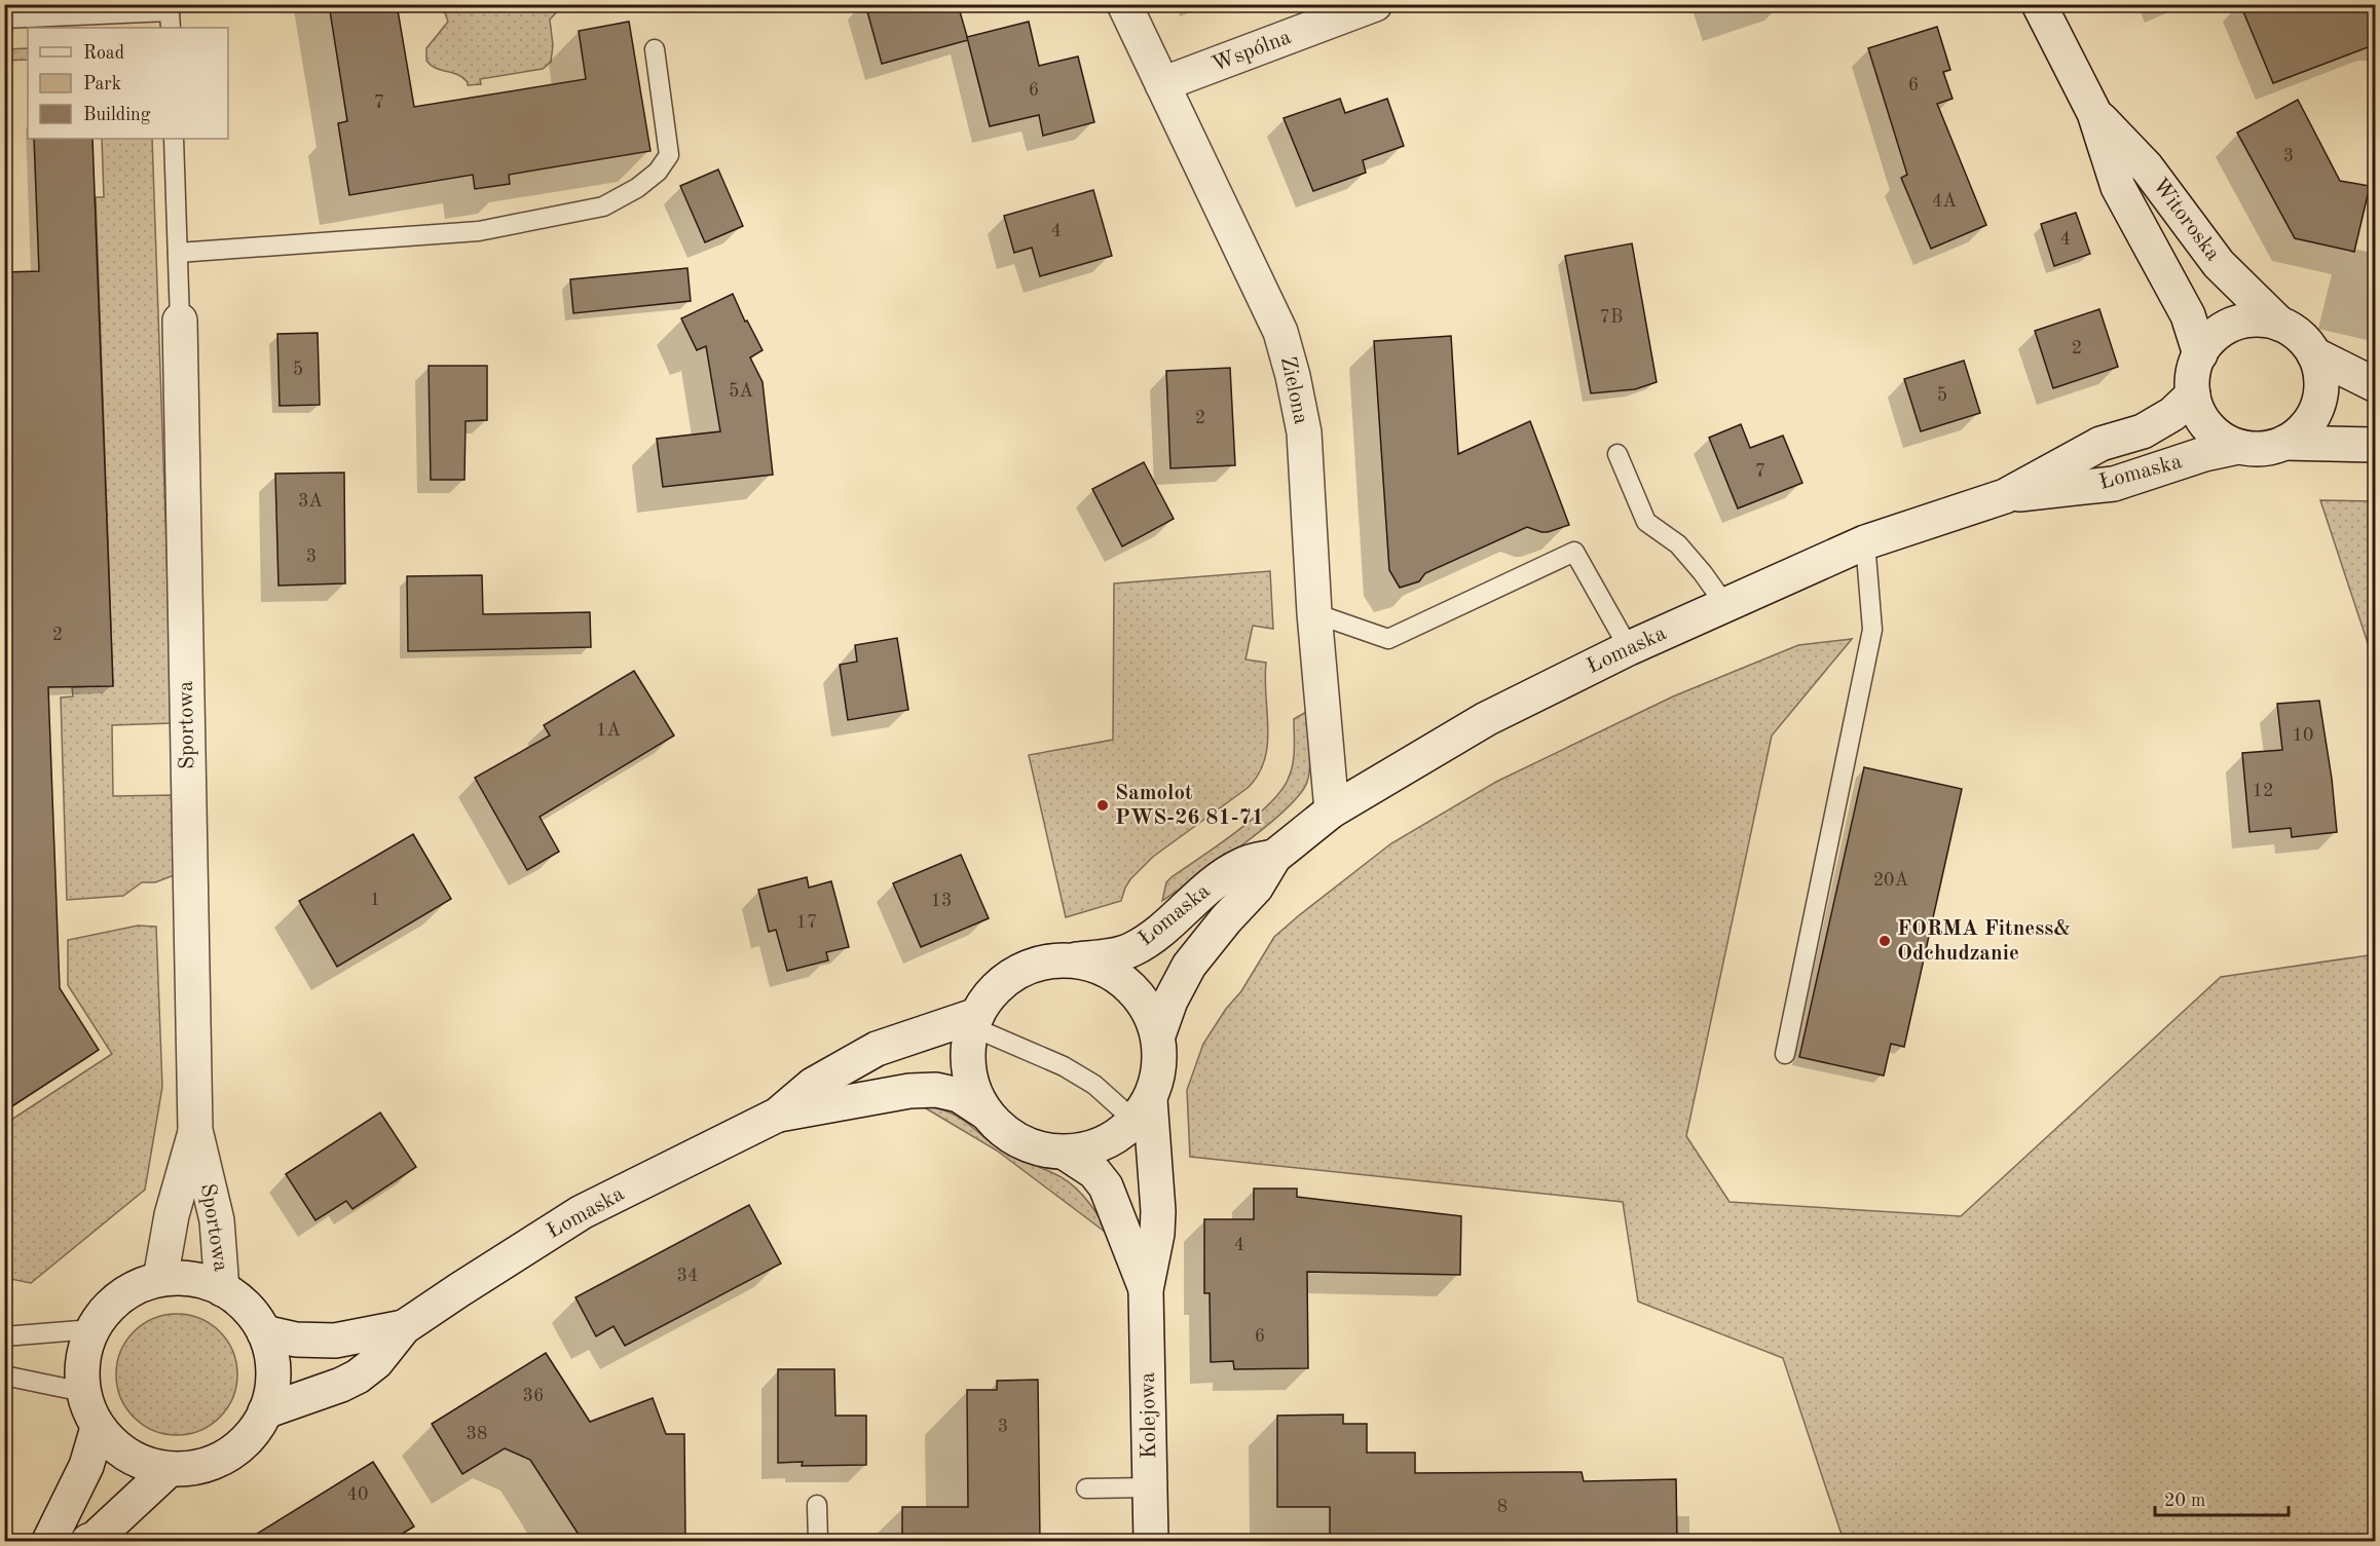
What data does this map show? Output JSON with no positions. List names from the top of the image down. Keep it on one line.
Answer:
{"streets":{"street":["Wspólna","Witoroska","Zielona","Łomaska","Sportowa","Kolejowa"]},"crossings":[["Wspólna","Zielona"],["Witoroska","Łomaska"],["Zielona","Łomaska"],["Łomaska","Sportowa"],["Łomaska","Kolejowa"]],"places":["Samolot PWS-26 81-71","FORMA Fitness& Odchudzanie"],"house_numbers":["6","6","7","3","4A","4","4","7B","2","5","5A","5","2","7","3A","3","2","1A","10","12","20A","1","13","17","4","34","6","36","3","38","40","8"],"legend":["Road","Park","Building"],"scale_bar":"20 m"}
